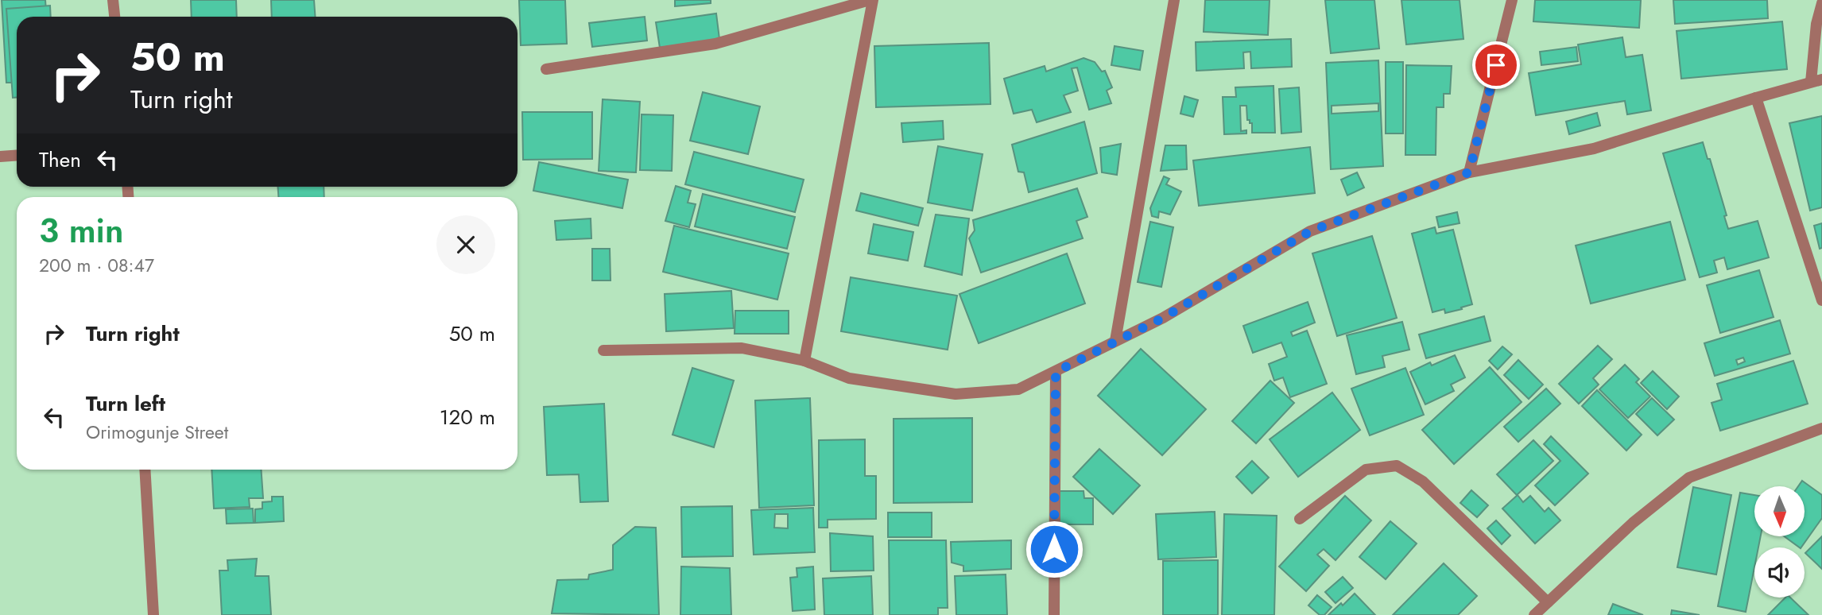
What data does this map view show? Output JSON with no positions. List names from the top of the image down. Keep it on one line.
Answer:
{"north":"bottom","page":{"turn":["50 m","Turn right"],"then":"Then","heading":["3 min","200 m · 08:47"],"list":[{"name":"Turn right","value":"50 m"},{"name":"Turn left","note":"Orimogunje Street","value":"120 m"}]}}
